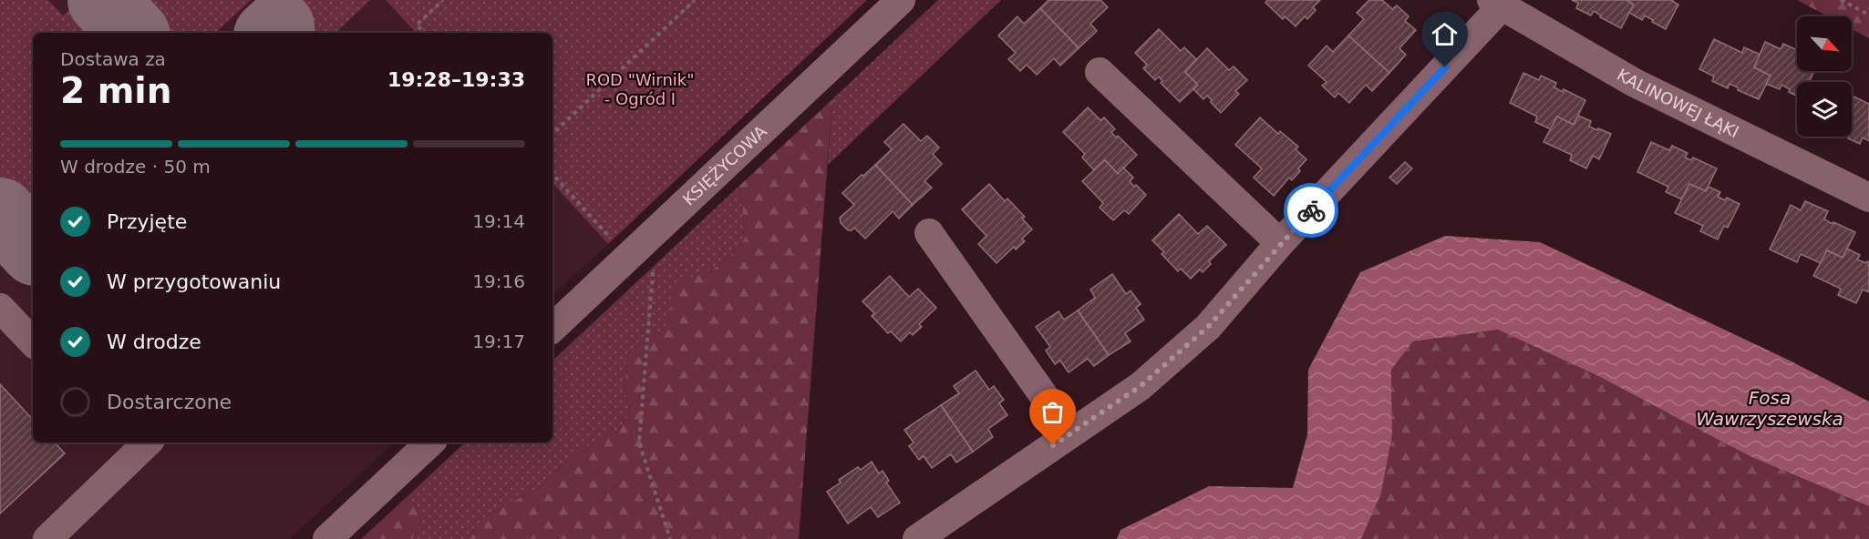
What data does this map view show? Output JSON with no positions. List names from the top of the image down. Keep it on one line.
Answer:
{"streets":{"street":["KALINOWEJ ŁĄKI","KSIĘŻYCOWA"]},"water":["Fosa Wawrzyszewska"],"parks":["ROD \"Wirnik\" - Ogród I"],"north":"bottom right","page":{"heading":["2 min","Dostawa za","19:28–19:33"],"bar":"W drodze · 50 m","list":[["Przyjęte","19:14"],["W przygotowaniu","19:16"],["W drodze","19:17"],"Dostarczone"]}}
